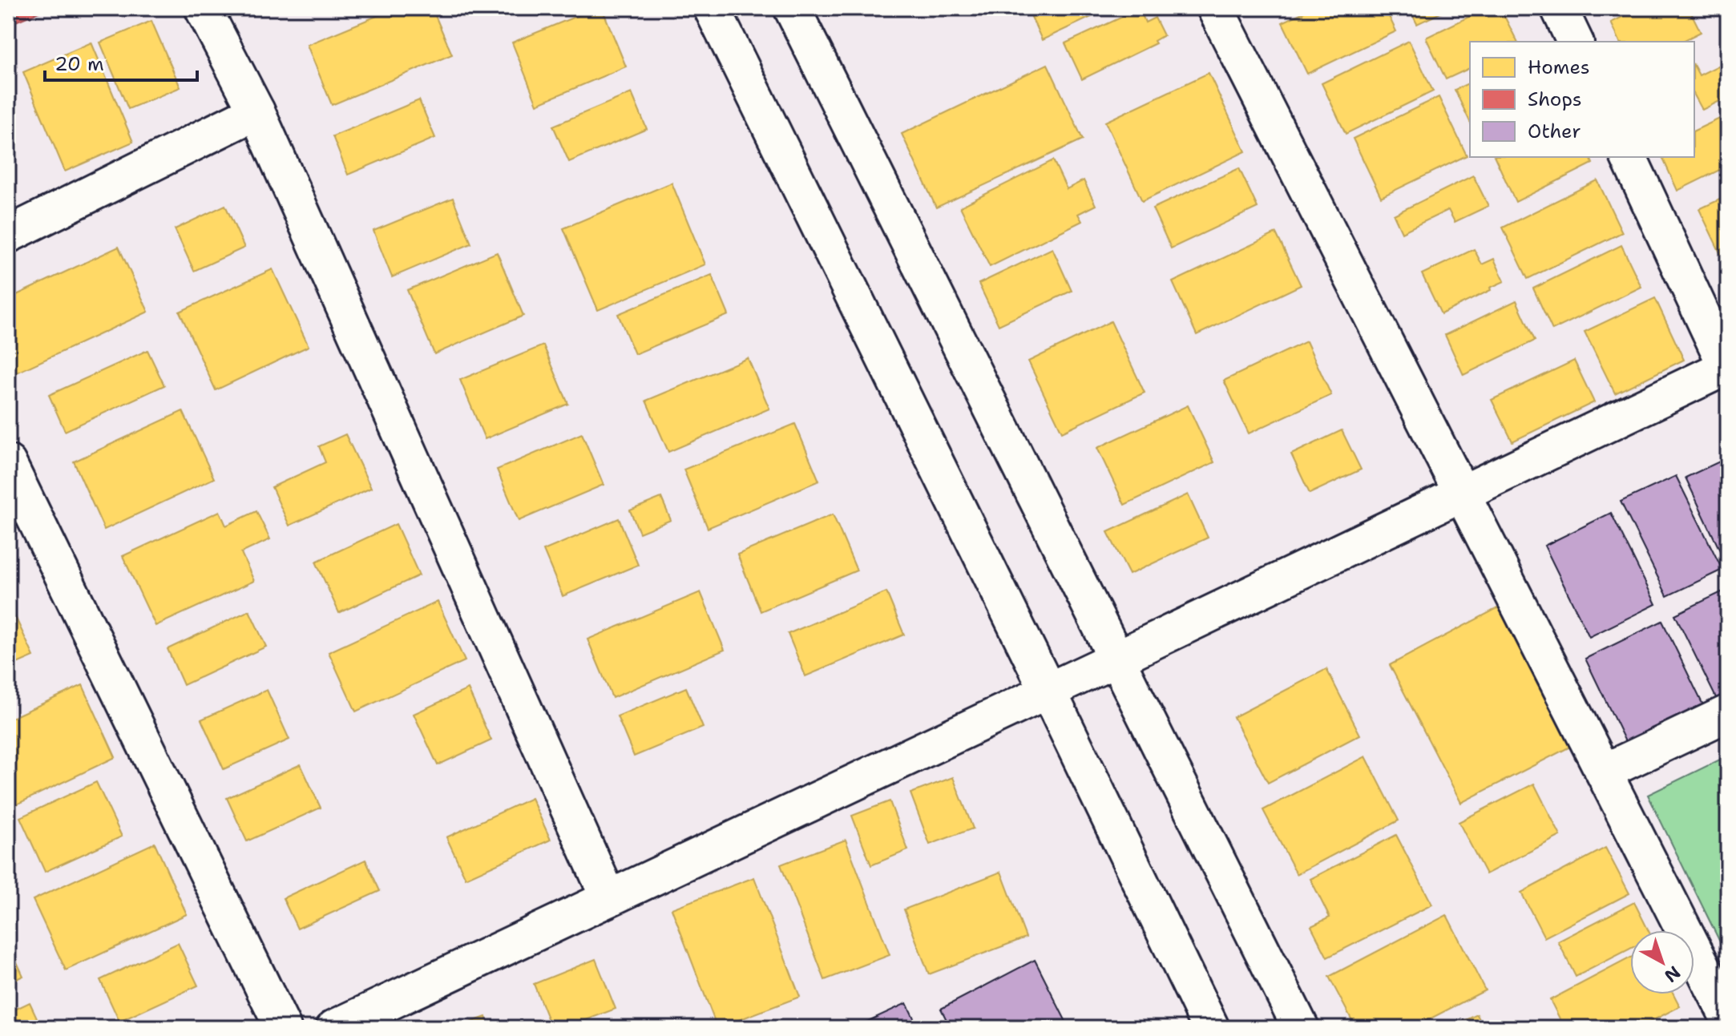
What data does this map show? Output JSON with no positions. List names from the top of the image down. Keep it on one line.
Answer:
{"legend":["Homes","Shops","Other"],"scale_bar":"20 m","north":"bottom right"}
